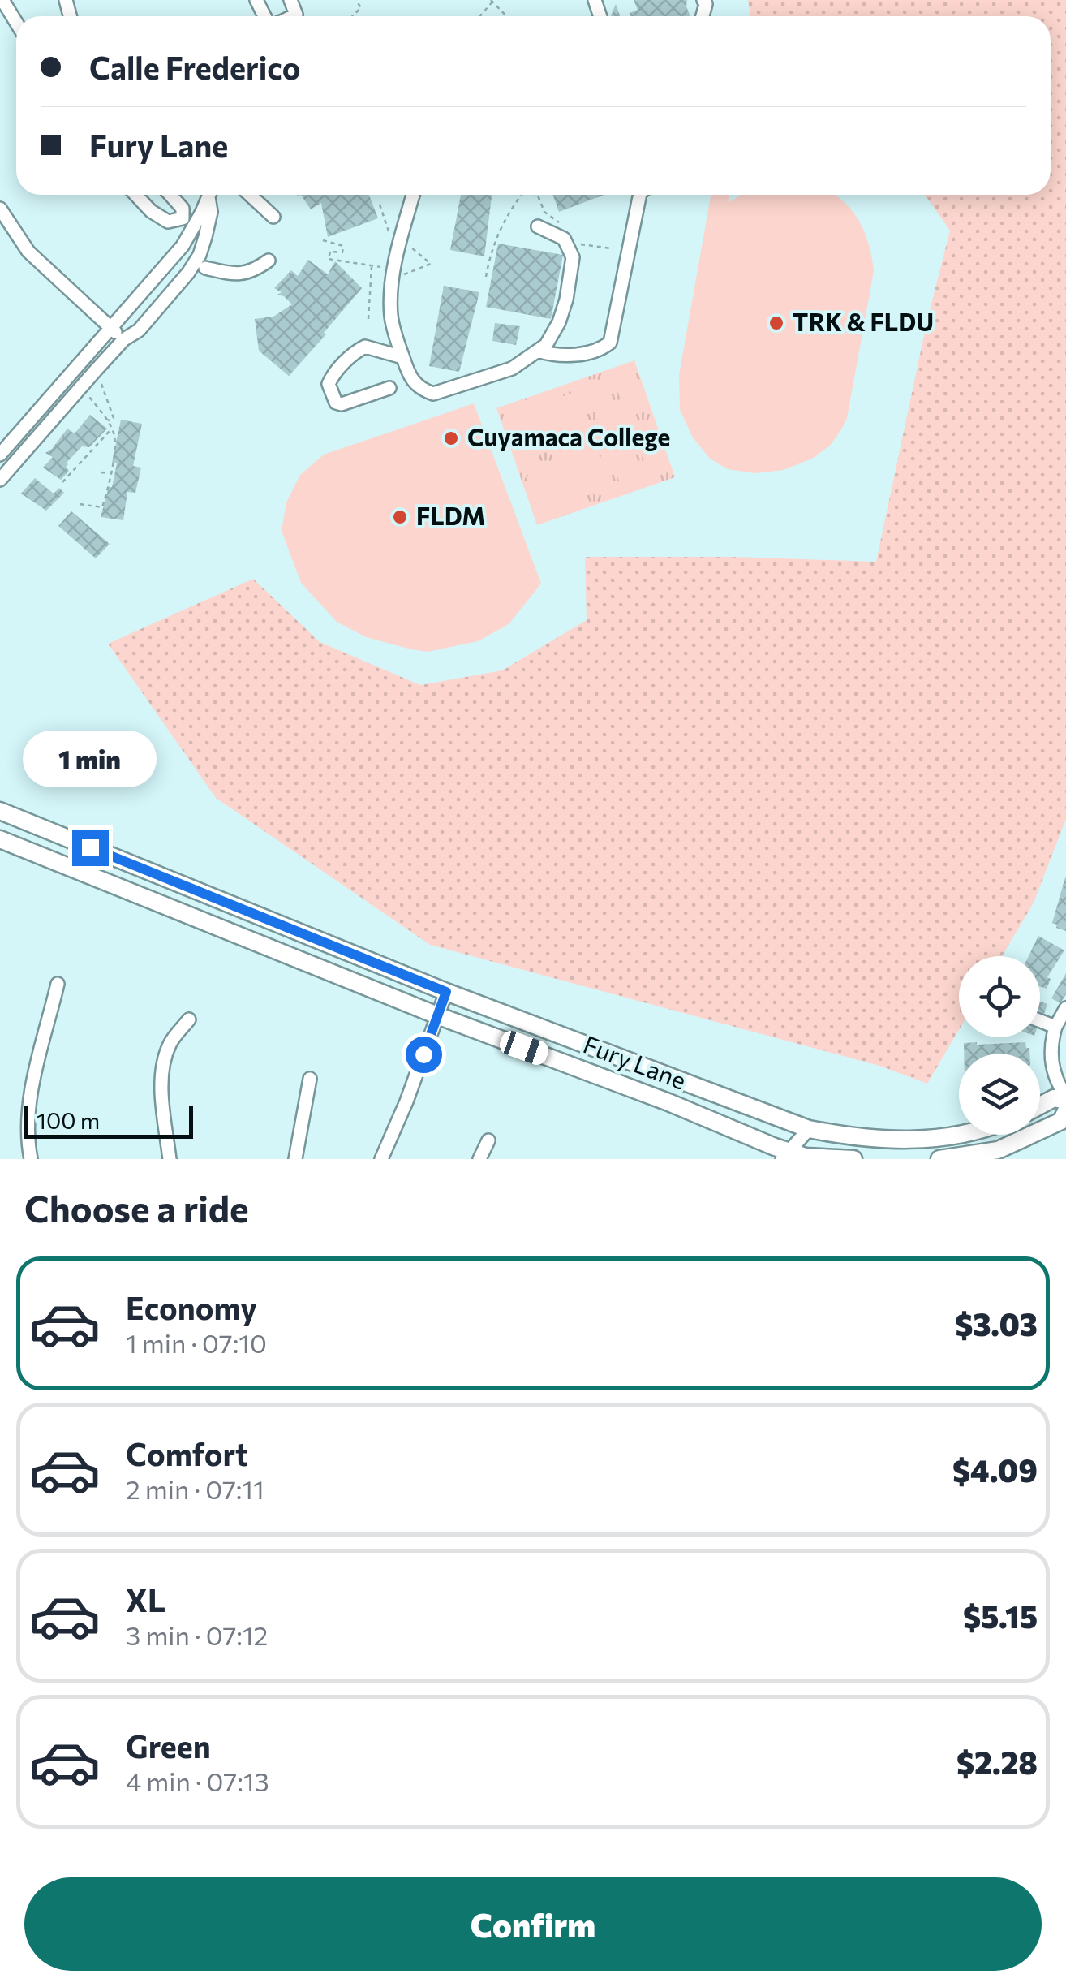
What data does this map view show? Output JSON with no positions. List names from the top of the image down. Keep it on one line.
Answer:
{"streets":{"main road":["Fury Lane"]},"places":["TRK & FLDU","Cuyamaca College","FLDM"],"scale_bar":"100 m","page":{"banner":["Calle Frederico","Fury Lane"],"bubble":"1 min","scale":"100 m","heading":"Choose a ride","list":[{"name":"Economy","note":"1 min · 07:10","value":"$3.03"},{"name":"Comfort","note":"2 min · 07:11","value":"$4.09"},{"name":"XL","note":"3 min · 07:12","value":"$5.15"},{"name":"Green","note":"4 min · 07:13","value":"$2.28"}],"buttons":"Confirm"}}
